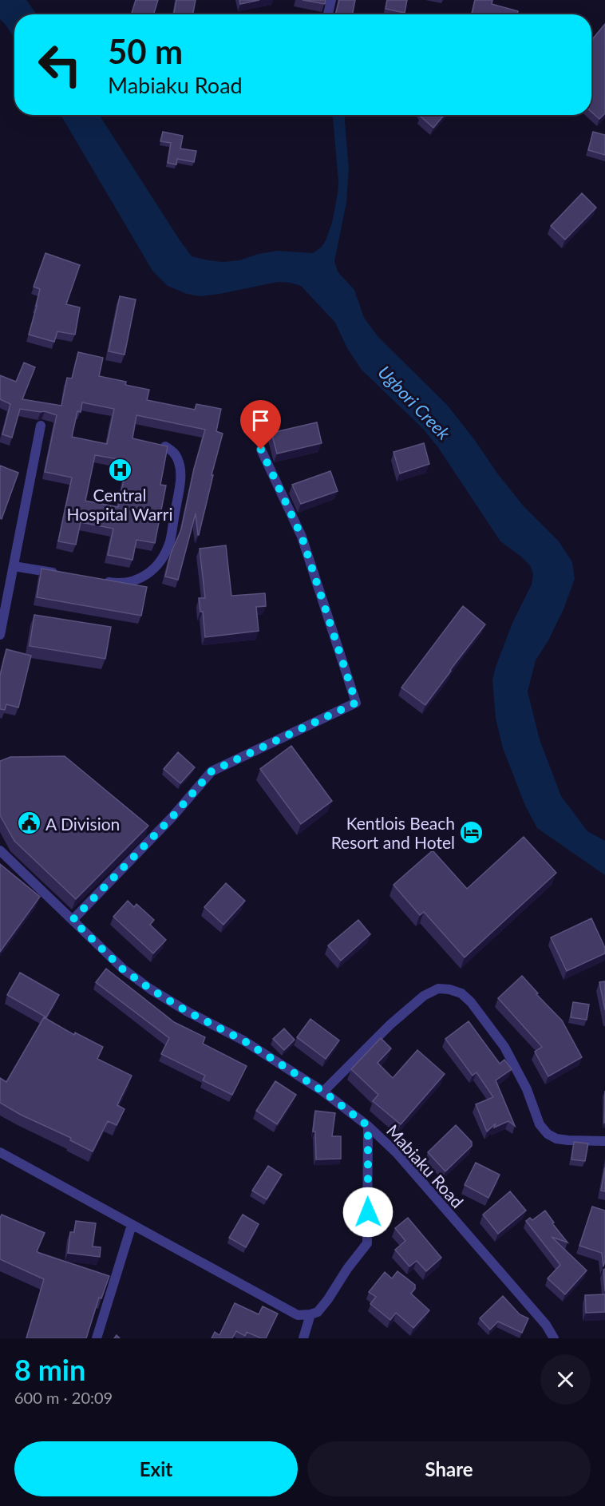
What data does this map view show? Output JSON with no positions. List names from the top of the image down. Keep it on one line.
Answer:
{"streets":{"street":["Mabiaku Road"]},"water":["Ugbori Creek"],"places":{"hospital":["Central Hospital Warri"],"public building":["A Division"],"hotel":["Kentlois Beach Resort and Hotel"]},"page":{"turn":["50 m","Mabiaku Road"],"heading":["8 min","600 m · 20:09"],"buttons":["Exit","Share"]}}
